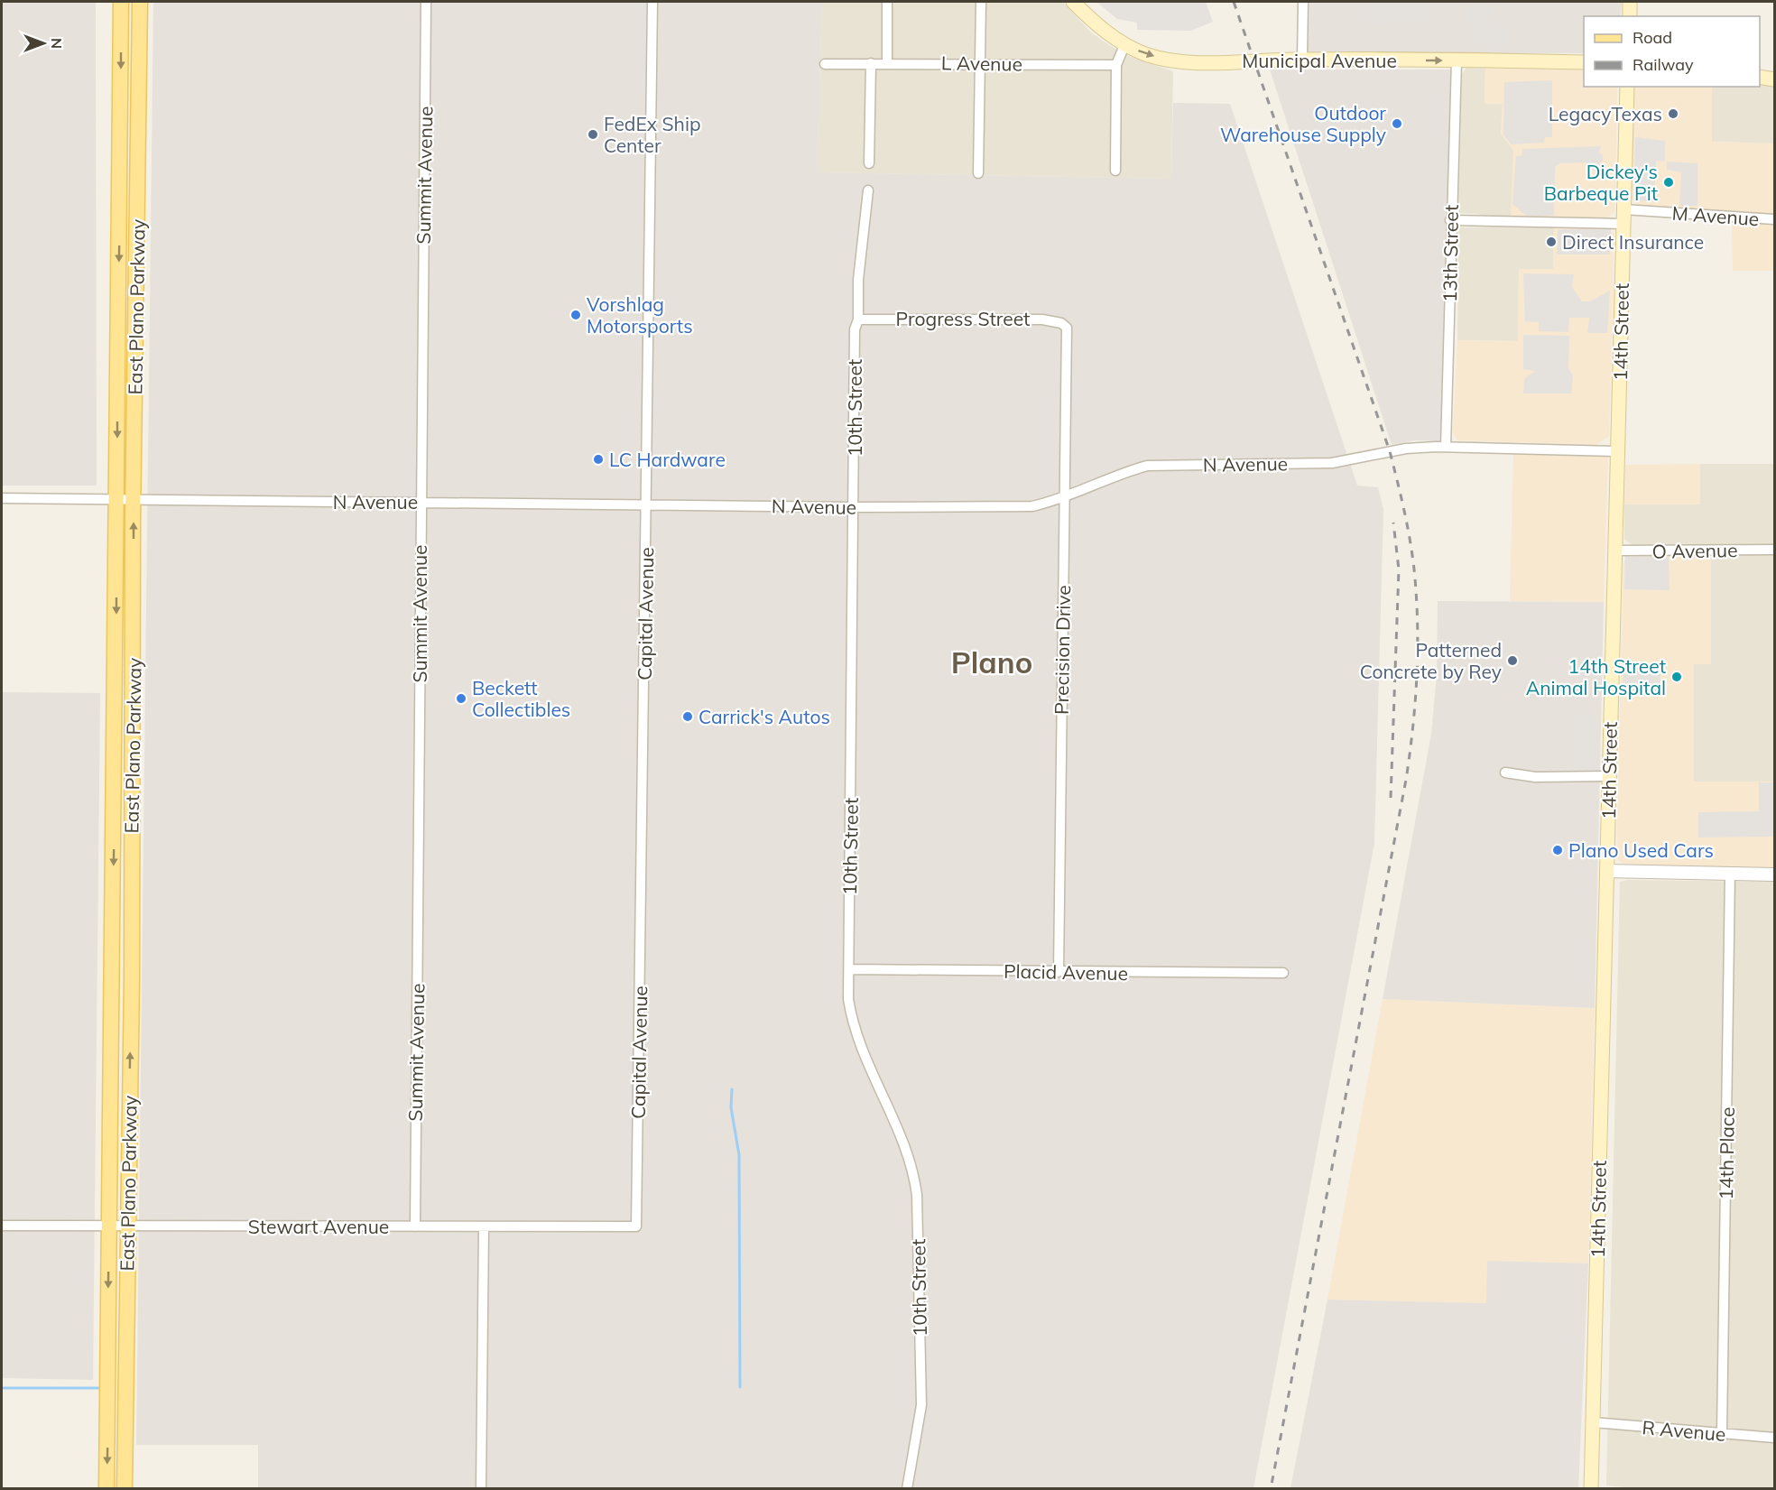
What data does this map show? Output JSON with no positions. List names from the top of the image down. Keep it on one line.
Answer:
{"streets":{"main road":["Municipal Avenue","East Plano Parkway","14th Street"],"street":["L Avenue","Summit Avenue","M Avenue","13th Street","Progress Street","10th Street","N Avenue","O Avenue","Capital Avenue","Precision Drive","Placid Avenue","14th Place","Stewart Avenue","R Avenue"]},"crossings":[["Municipal Avenue","13th Street"],["Summit Avenue","N Avenue"],["Summit Avenue","Stewart Avenue"],["M Avenue","14th Street"],["13th Street","N Avenue"],["East Plano Parkway","N Avenue"],["East Plano Parkway","Stewart Avenue"],["Progress Street","10th Street"],["Progress Street","Precision Drive"],["14th Street","N Avenue"],["14th Street","O Avenue"],["14th Street","R Avenue"],["10th Street","N Avenue"],["10th Street","Placid Avenue"],["N Avenue","Capital Avenue"],["N Avenue","Precision Drive"],["Capital Avenue","Stewart Avenue"],["Precision Drive","Placid Avenue"],["14th Place","R Avenue"]],"one_way":["Municipal Avenue"],"districts":["Plano"],"places":["LegacyTexas","Outdoor Warehouse Supply","FedEx Ship Center","Dickey's Barbeque Pit","Direct Insurance","Vorshlag Motorsports","LC Hardware","Patterned Concrete by Rey","14th Street Animal Hospital","Beckett Collectibles","Carrick's Autos","Plano Used Cars"],"legend":["Road","Railway"],"north":"right"}
